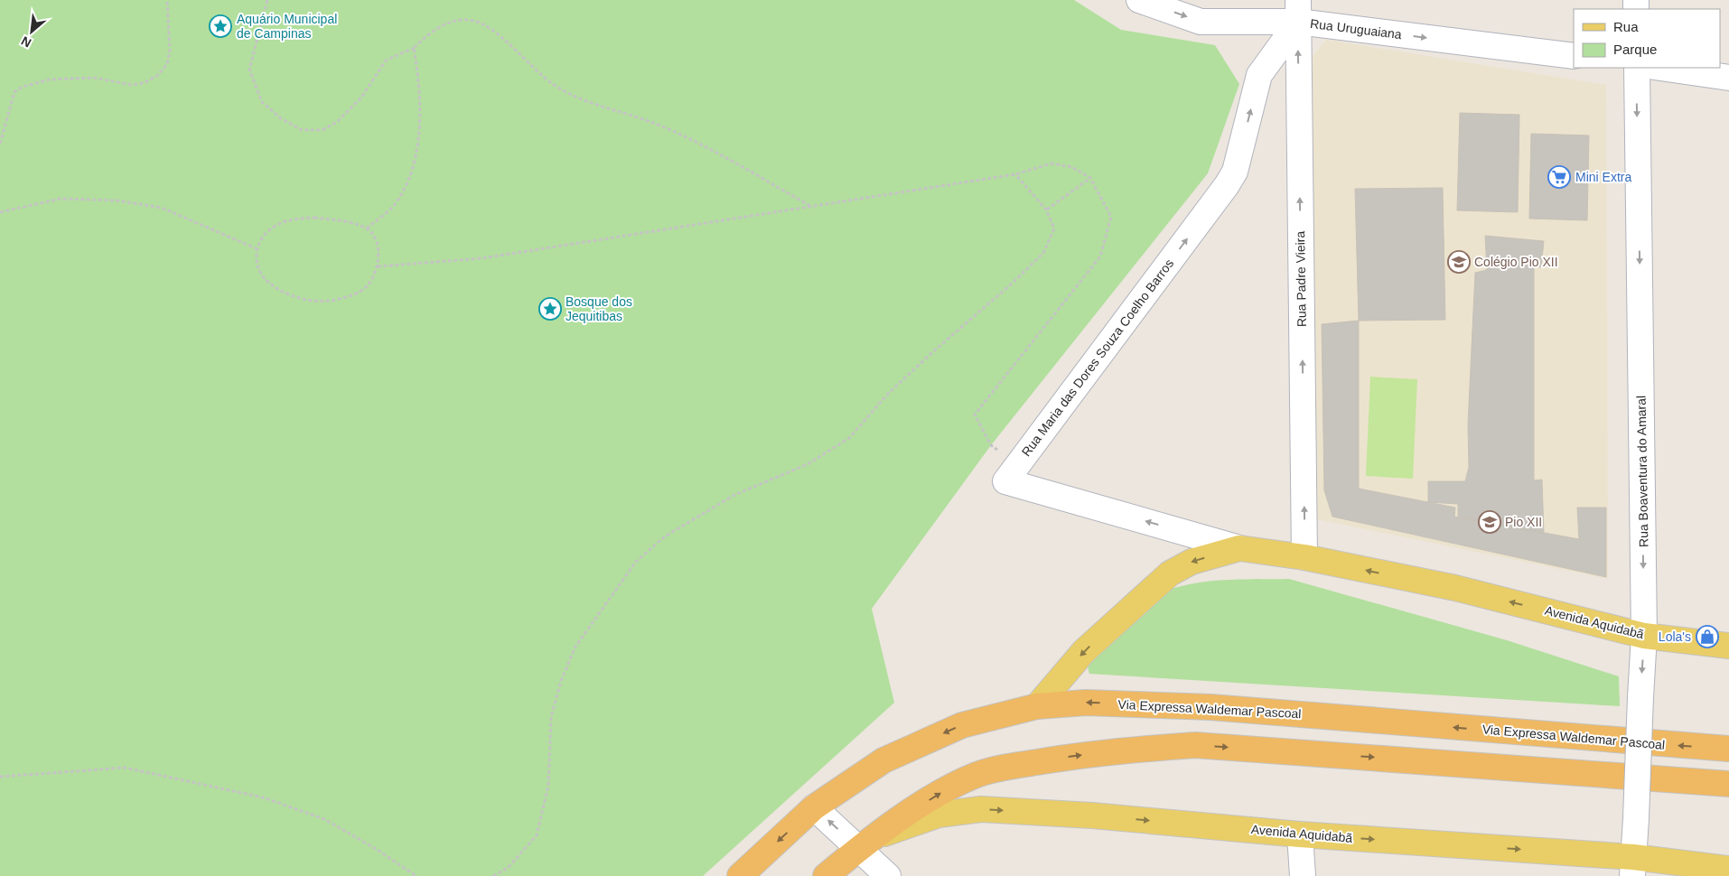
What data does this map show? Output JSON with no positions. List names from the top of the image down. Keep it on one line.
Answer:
{"streets":{"highway":["Via Expressa Waldemar Pascoal"],"main road":["Rua Uruguaiana","Rua Padre Vieira","Rua Maria das Dores Souza Coelho Barros","Rua Boaventura do Amaral","Avenida Aquidabã"]},"crossings":[["Rua Uruguaiana","Rua Padre Vieira"],["Rua Uruguaiana","Rua Maria das Dores Souza Coelho Barros"],["Rua Padre Vieira","Rua Maria das Dores Souza Coelho Barros"],["Rua Padre Vieira","Avenida Aquidabã"],["Rua Maria das Dores Souza Coelho Barros","Avenida Aquidabã"],["Rua Boaventura do Amaral","Avenida Aquidabã"],["Avenida Aquidabã","Via Expressa Waldemar Pascoal"]],"one_way":["Rua Uruguaiana","Rua Padre Vieira","Rua Boaventura do Amaral"],"places":{"place":["Aquário Municipal de Campinas","Bosque dos Jequitibas"],"supermarket":["Mini Extra"],"school or university":["Colégio Pio XII","Pio XII"],"shop":["Lola's"]},"legend":["Rua","Parque"],"north":"bottom left"}
